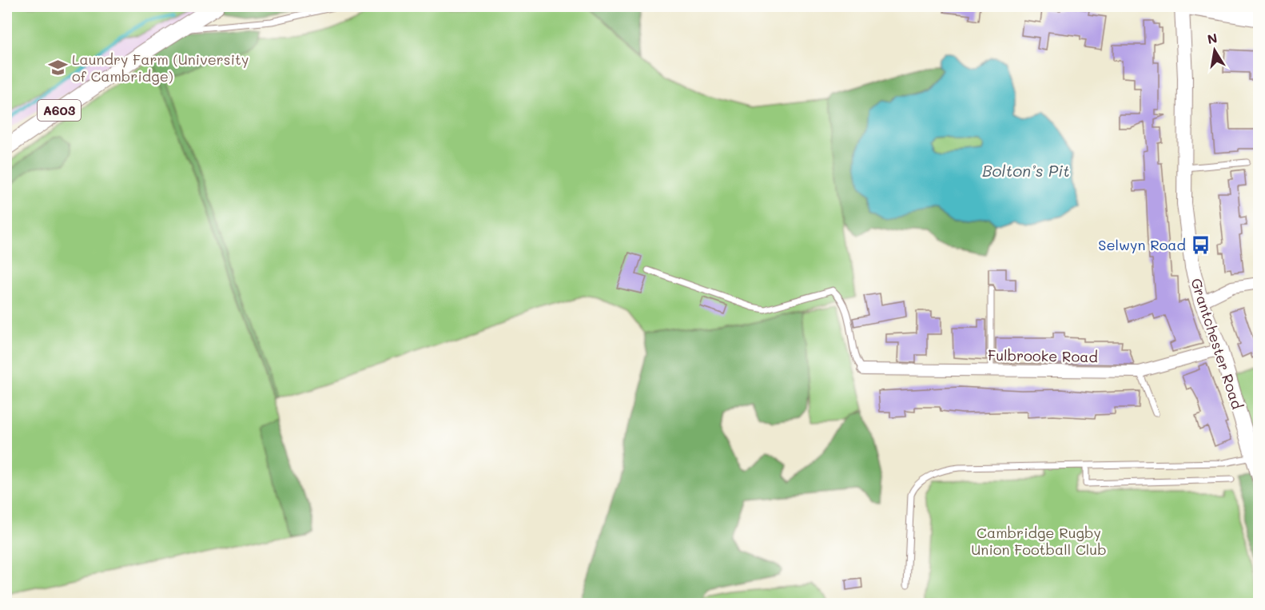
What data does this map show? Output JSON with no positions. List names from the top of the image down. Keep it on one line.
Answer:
{"streets":{"main road":["A603"],"street":["Grantchester Road","Fulbrooke Road"]},"crossings":[["Grantchester Road","Fulbrooke Road"]],"water":["Bolton’s Pit"],"parks":["Cambridge Rugby Union Football Club"],"places":{"school or university":["Laundry Farm (University of Cambridge)"],"bus stop":["Selwyn Road"]},"north":"top"}
